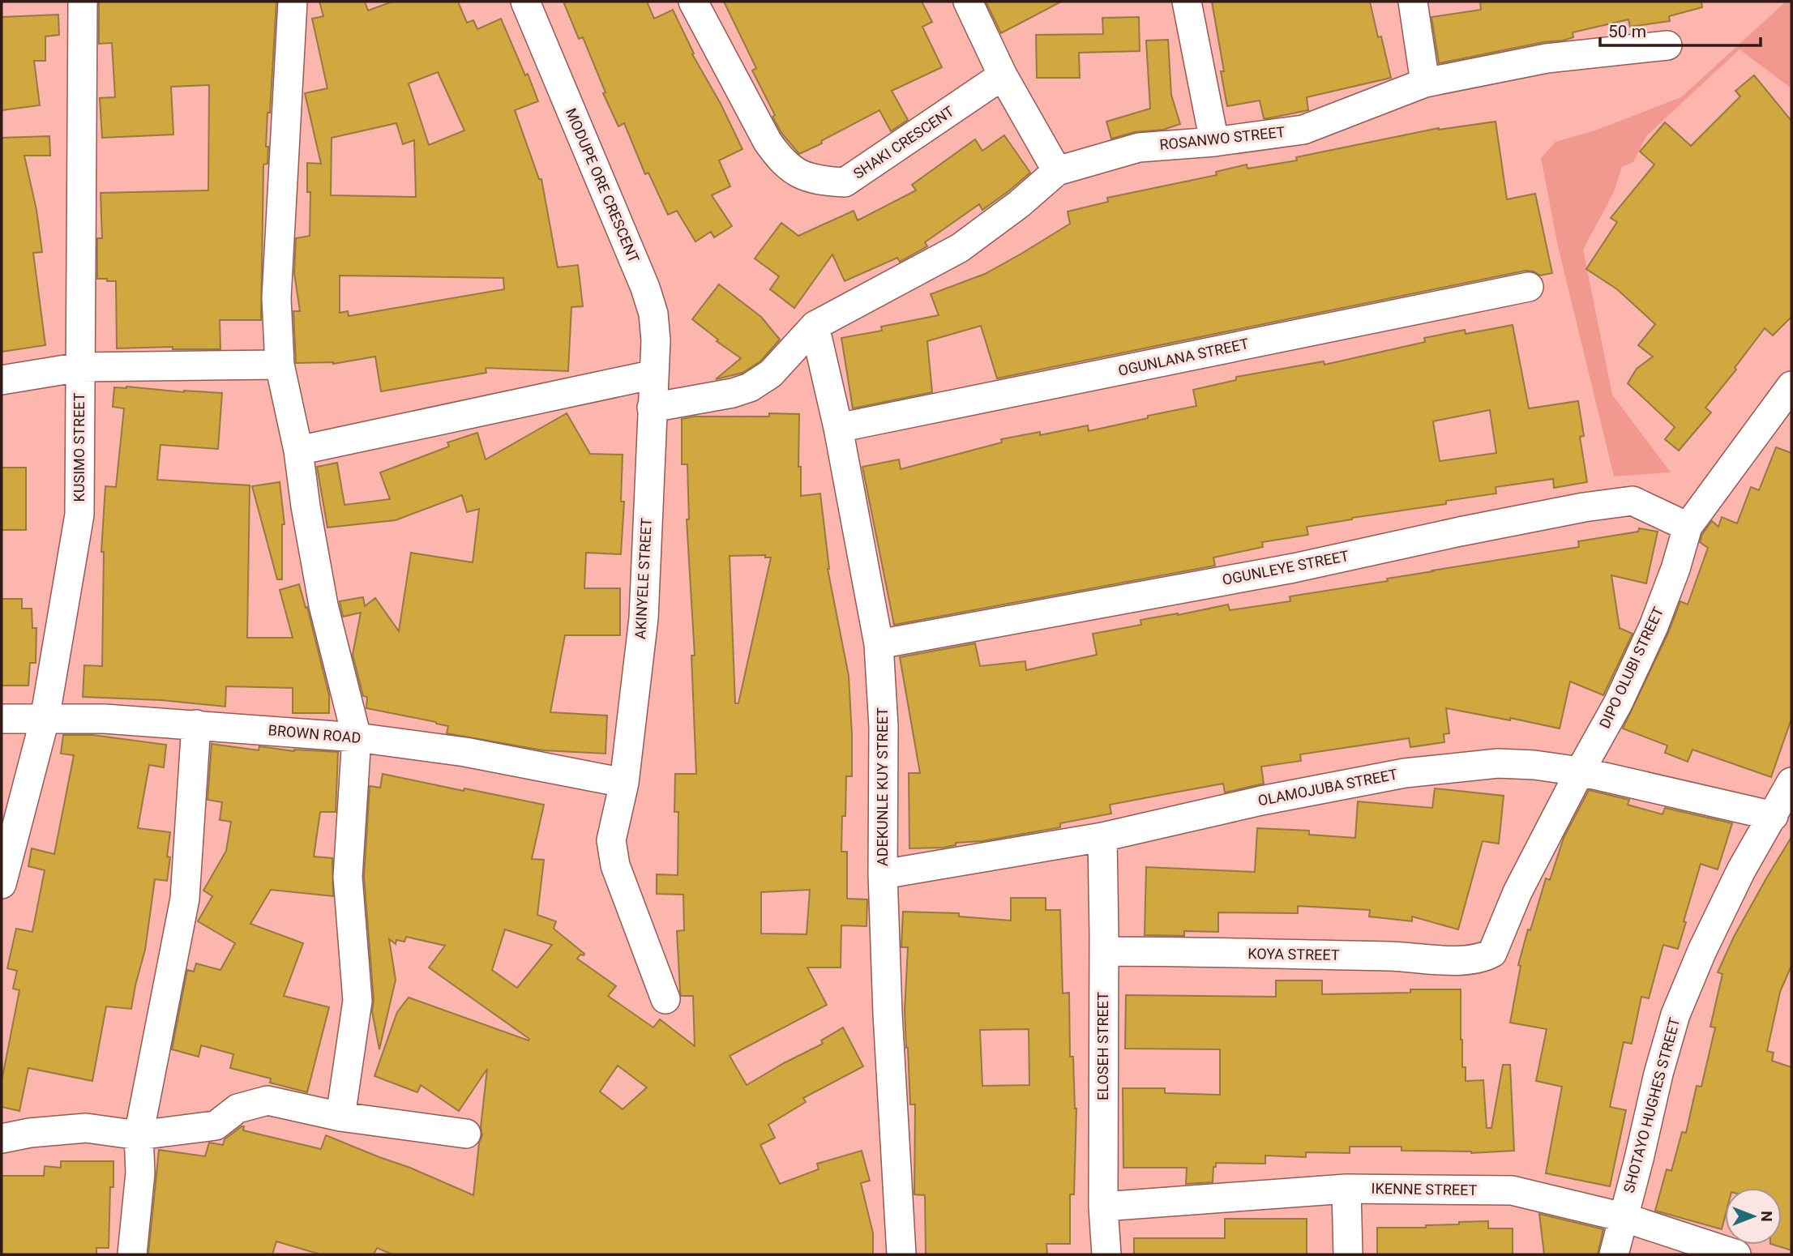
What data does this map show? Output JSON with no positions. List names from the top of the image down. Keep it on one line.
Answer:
{"streets":{"street":["ROSANWO STREET","SHAKI CRESCENT","MODUPE ORE CRESCENT","OGUNLANA STREET","KUSIMO STREET","OGUNLEYE STREET","AKINYELE STREET","DIPO OLUBI STREET","BROWN ROAD","ADEKUNLE KUY STREET","OLAMOJUBA STREET","KOYA STREET","ELOSEH STREET","SHOTAYO HUGHES STREET","IKENNE STREET"]},"crossings":[["ROSANWO STREET","AKINYELE STREET"],["ROSANWO STREET","ADEKUNLE KUY STREET"],["MODUPE ORE CRESCENT","AKINYELE STREET"],["OGUNLANA STREET","ADEKUNLE KUY STREET"],["KUSIMO STREET","BROWN ROAD"],["OGUNLEYE STREET","DIPO OLUBI STREET"],["OGUNLEYE STREET","ADEKUNLE KUY STREET"],["AKINYELE STREET","BROWN ROAD"],["DIPO OLUBI STREET","OLAMOJUBA STREET"],["DIPO OLUBI STREET","KOYA STREET"],["ADEKUNLE KUY STREET","OLAMOJUBA STREET"],["OLAMOJUBA STREET","ELOSEH STREET"],["OLAMOJUBA STREET","SHOTAYO HUGHES STREET"],["KOYA STREET","ELOSEH STREET"],["ELOSEH STREET","IKENNE STREET"],["SHOTAYO HUGHES STREET","IKENNE STREET"]],"scale_bar":"50 m","north":"right"}
